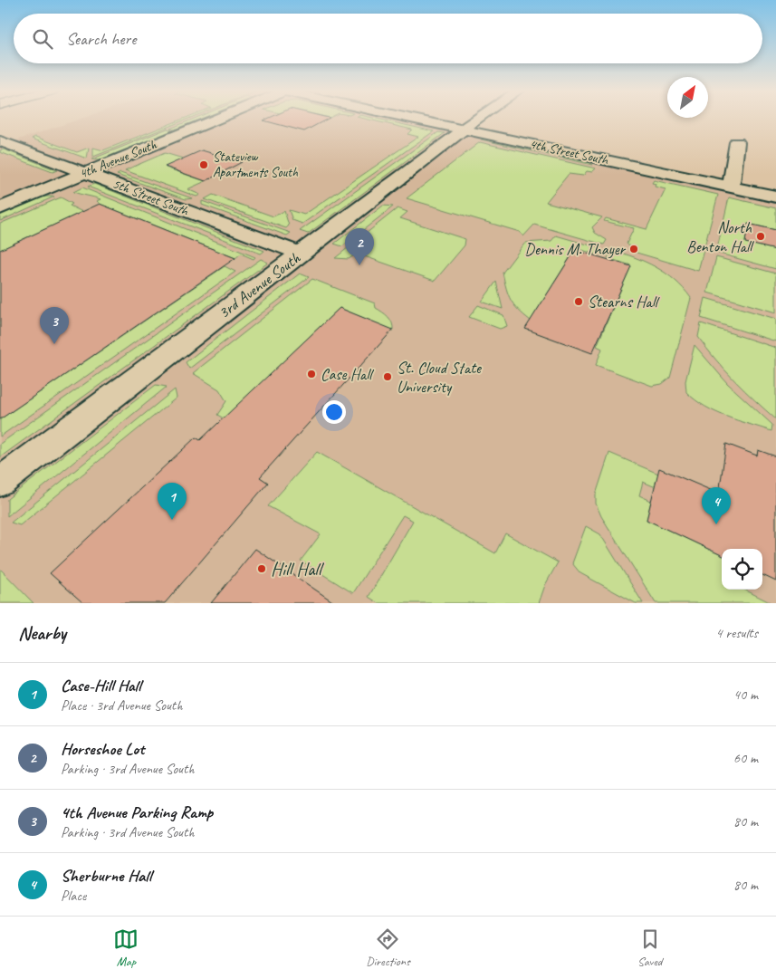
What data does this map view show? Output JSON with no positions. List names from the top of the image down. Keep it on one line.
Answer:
{"streets":{"street":["4th Street South","4th Avenue South","5th Street South","3rd Avenue South"]},"crossings":[["4th Street South","3rd Avenue South"],["4th Avenue South","5th Street South"],["5th Street South","3rd Avenue South"]],"places":["Stateview Apartments South","North Benton Hall","Dennis M. Thayer","Stearns Hall","Case Hall","St. Cloud State University","Hill Hall"],"north":"top right","page":{"search":"Search here","pins":["2","3","1","4"],"heading":["Nearby","4 results"],"list":[{"mark":"1","name":"Case-Hill Hall","note":"Place · 3rd Avenue South","value":"40 m"},{"mark":"2","name":"Horseshoe Lot","note":"Parking · 3rd Avenue South","value":"60 m"},{"mark":"3","name":"4th Avenue Parking Ramp","note":"Parking · 3rd Avenue South","value":"80 m"},{"mark":"4","name":"Sherburne Hall","note":"Place","value":"80 m"}],"nav":["Map","Directions","Saved"]}}
